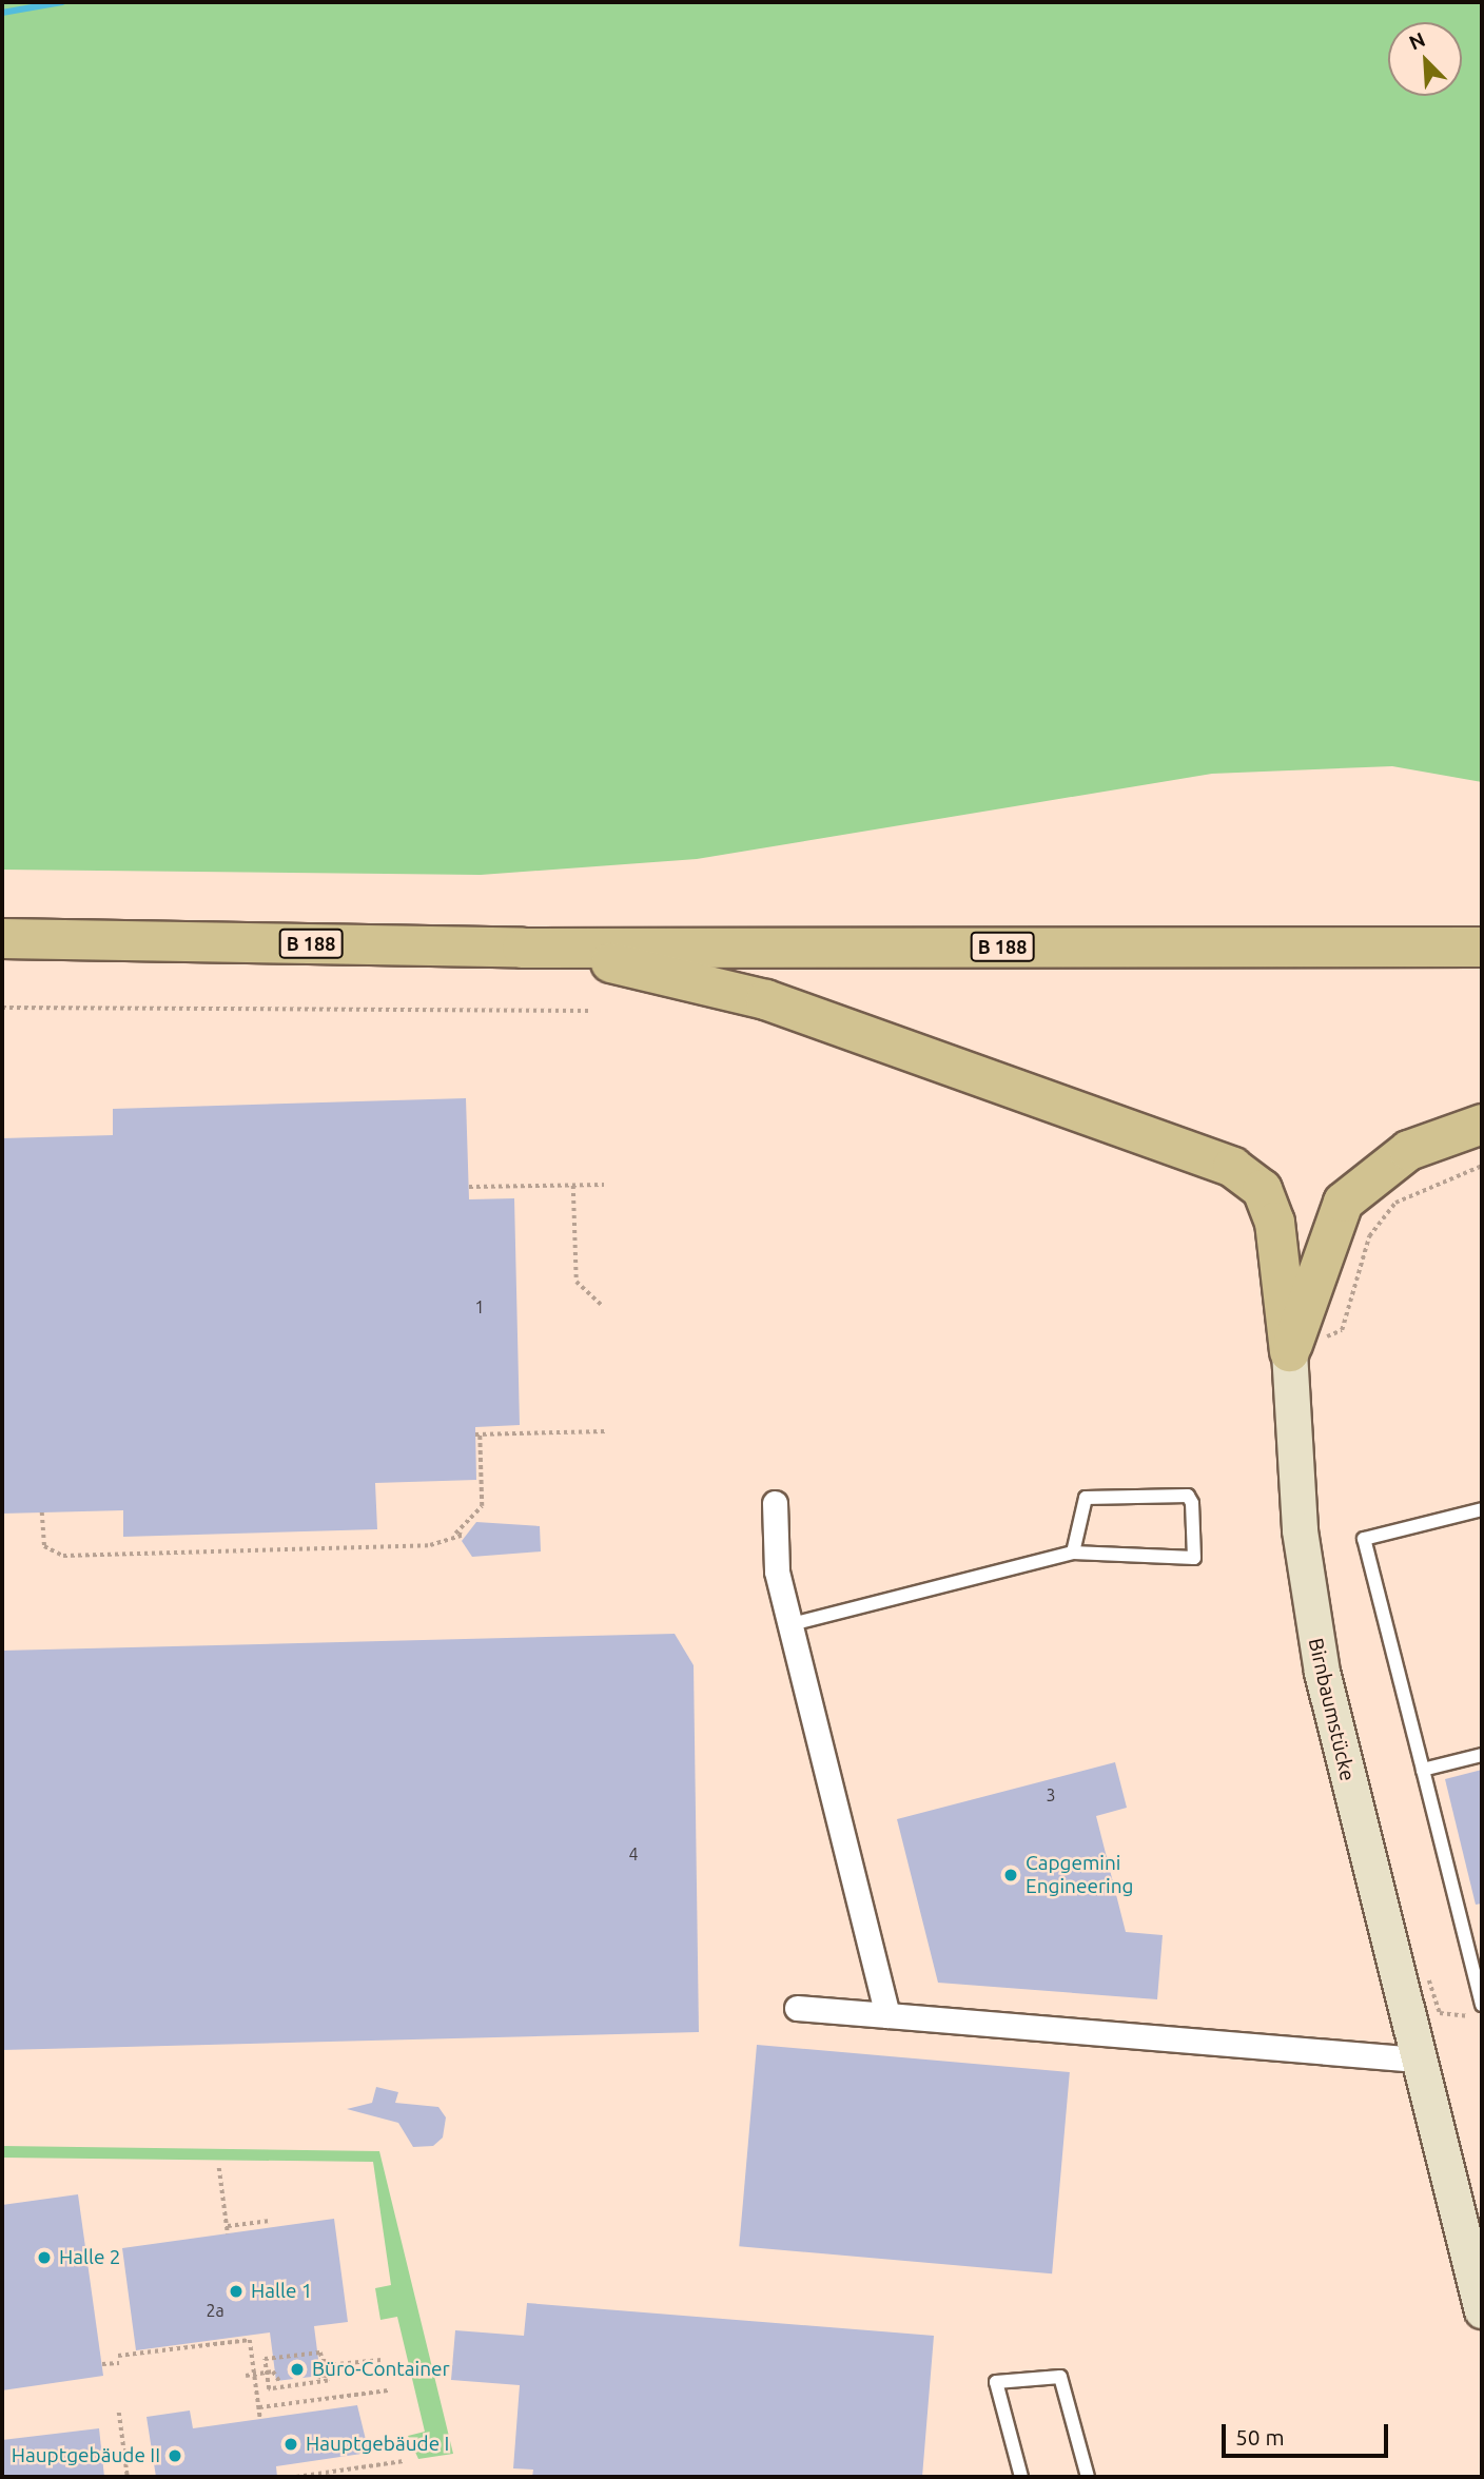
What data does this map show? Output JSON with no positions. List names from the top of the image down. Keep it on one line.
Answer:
{"streets":{"main road":["B 188"],"street":["Birnbaumstücke"]},"places":["Capgemini Engineering","Halle 2","Halle 1","Büro-Container","Hauptgebäude I","Hauptgebäude II"],"house_numbers":["1","3","4","2a"],"scale_bar":"50 m","north":"top left"}
